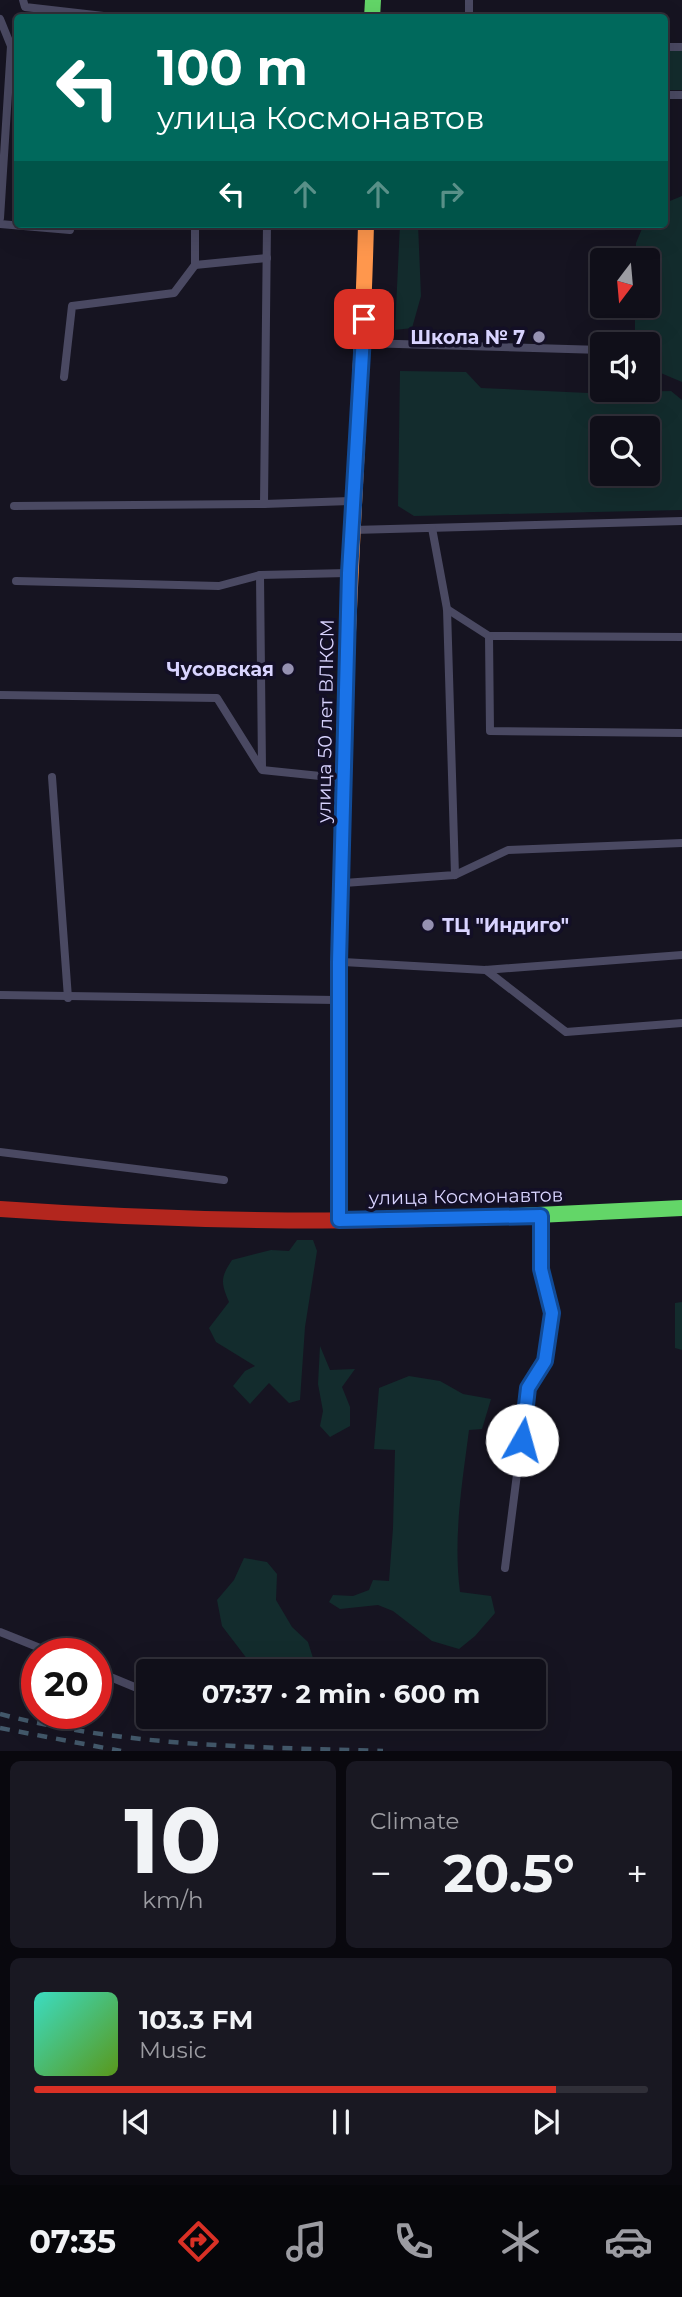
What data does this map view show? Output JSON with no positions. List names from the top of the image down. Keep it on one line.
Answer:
{"streets":{"street":["улица 50 лет ВЛКСМ","улица Космонавтов"]},"crossings":[["улица 50 лет ВЛКСМ","улица Космонавтов"]],"places":["Школа № 7","Чусовская","ТЦ \"Индиго\""],"north":"bottom","page":{"turn":["100 m","улица Космонавтов"],"limit":"20","trip":"07:37 · 2 min · 600 m","tile":[["10","km/h"],"Climate"],"heat":["−","20.5°","+"],"song":["103.3 FM","Music"],"tabs":"07:35"}}
